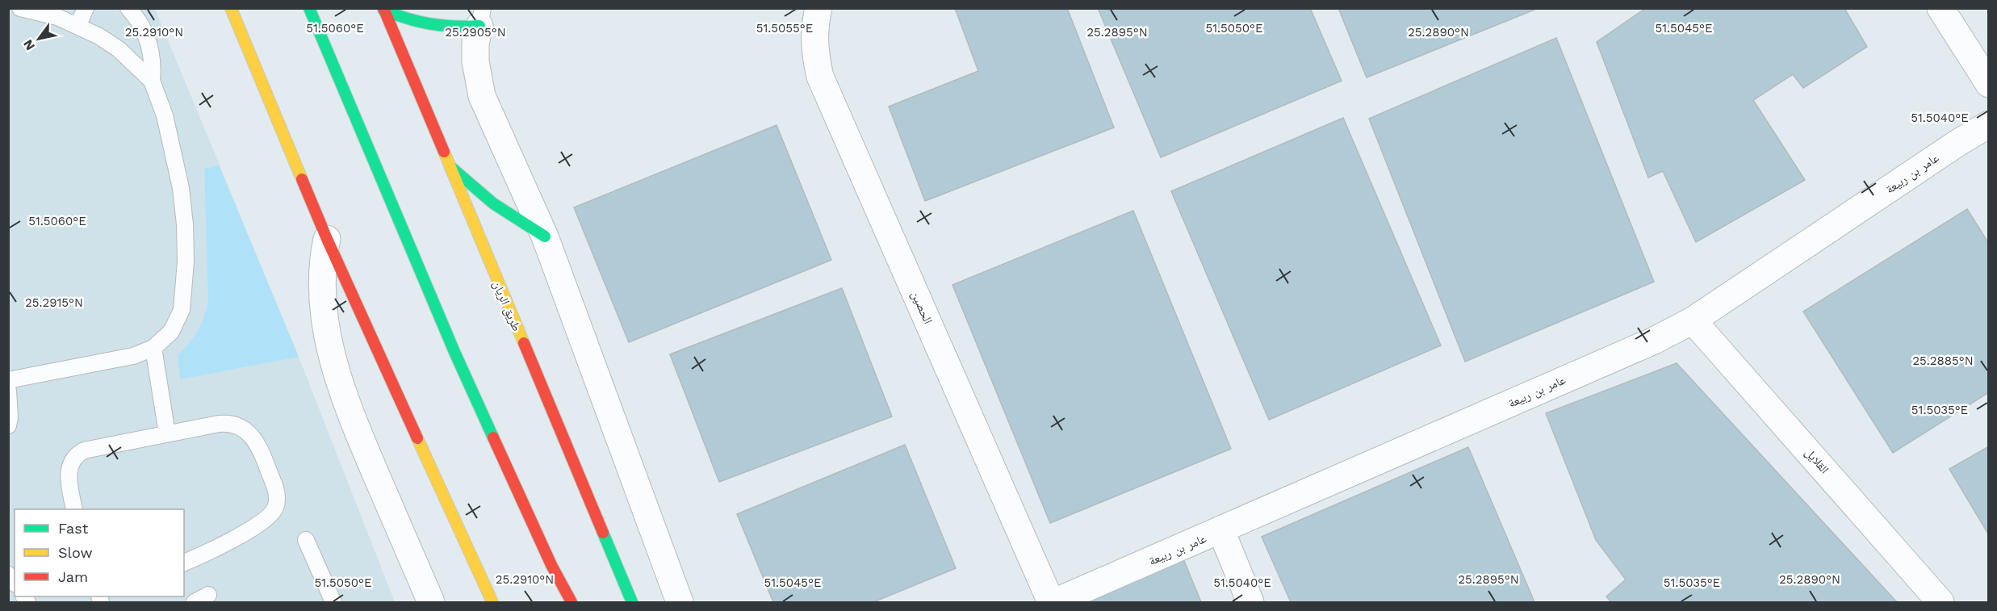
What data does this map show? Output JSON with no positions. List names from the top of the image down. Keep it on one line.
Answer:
{"streets":{"highway":["طريق الريان"],"street":["عامر بن ربيعة","الحصين","القلايل"]},"crossings":[["عامر بن ربيعة","الحصين"],["عامر بن ربيعة","القلايل"]],"legend":["Fast","Slow","Jam"],"north":"bottom left","coordinates":["51.5060°E","51.5055°E","51.5050°E","51.5045°E","25.2910°N","25.2905°N","25.2895°N","25.2890°N","51.5040°E","25.2915°N","25.2885°N","51.5035°E"]}
